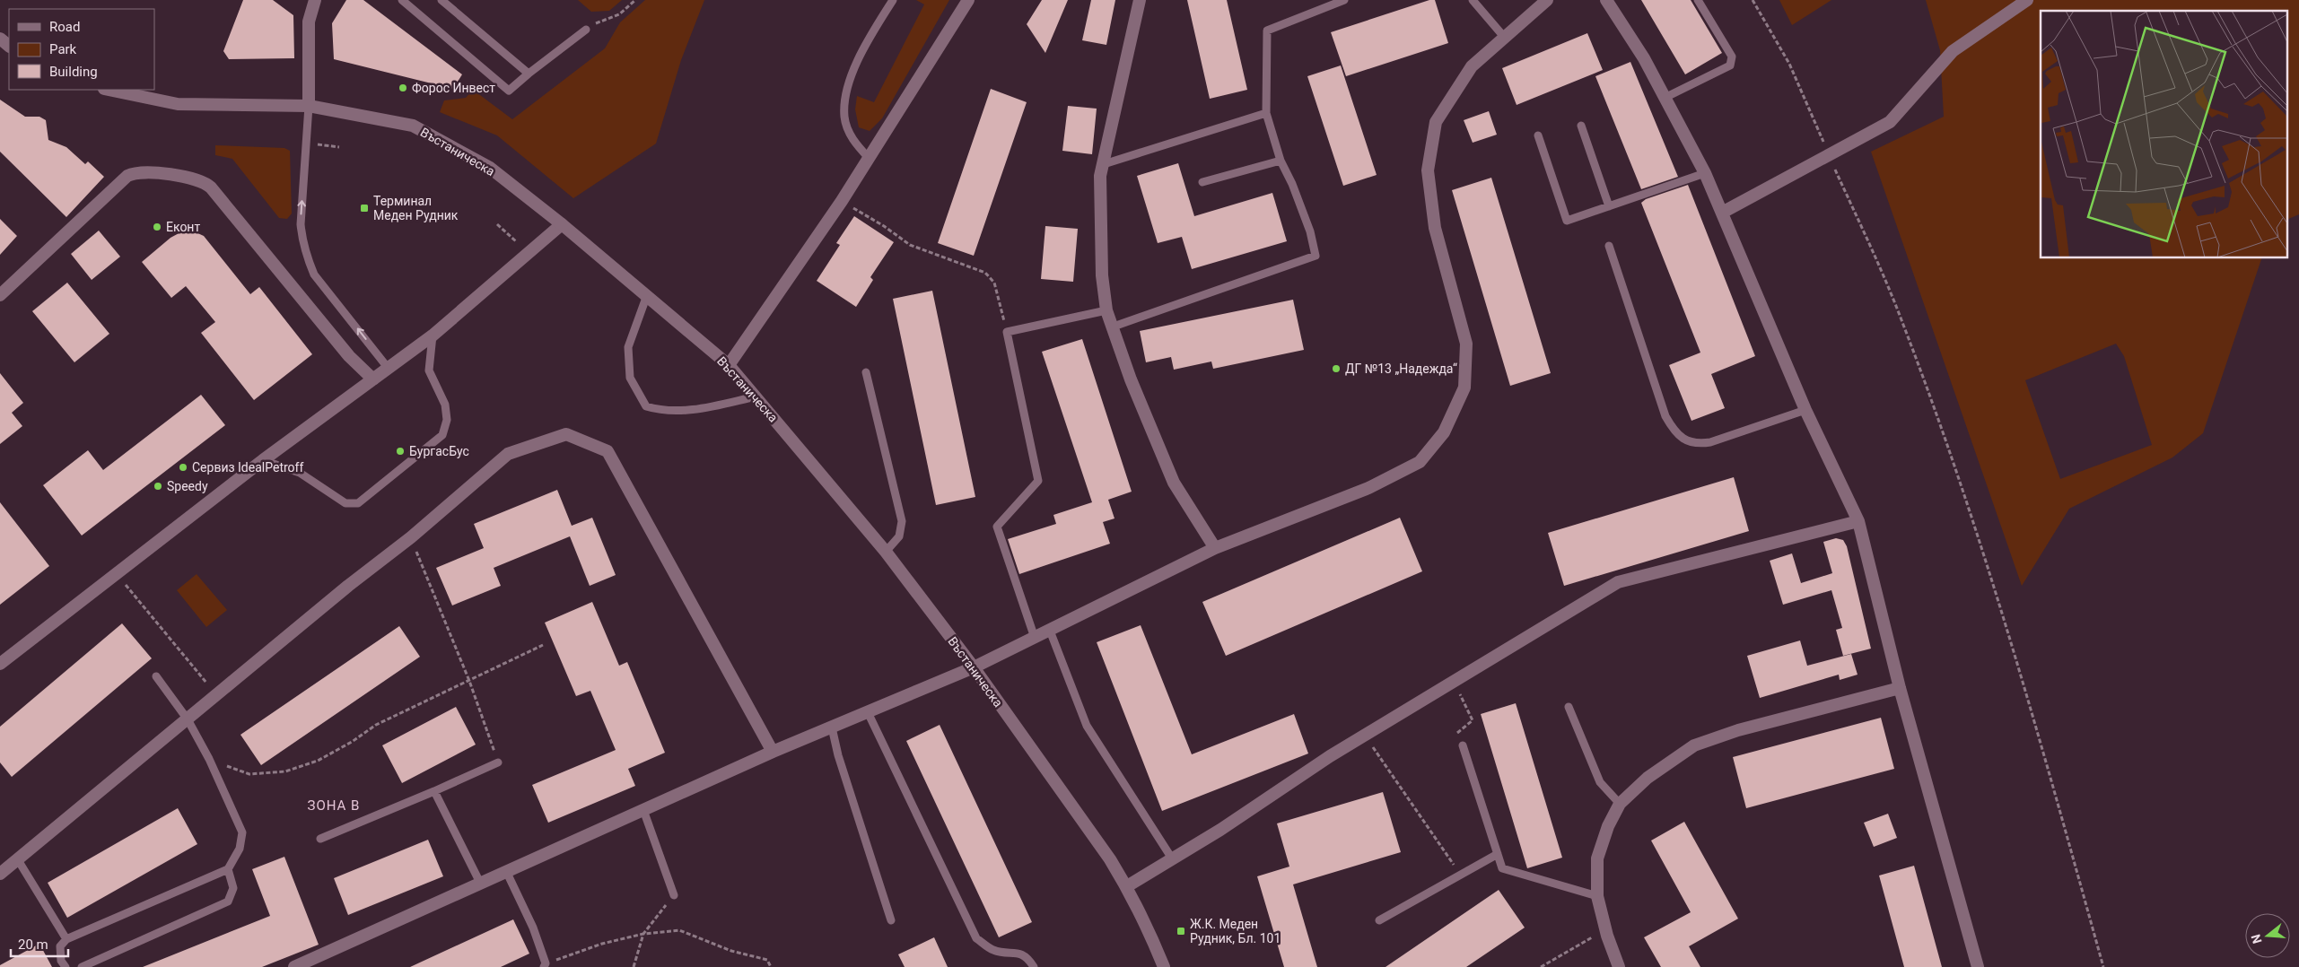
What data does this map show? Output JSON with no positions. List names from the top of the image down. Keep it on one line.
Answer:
{"streets":{"street":["Въстаническа"]},"districts":["ЗОНА В"],"places":{"other":["Форос Инвест","Еконт","ДГ №13 „Надежда“","БургасБус","Сервиз IdealPetroff","Speedy"],"transit":["Терминал Меден Рудник","Ж.К. Меден Рудник, Бл. 101"]},"legend":["Road","Park","Building"],"scale_bar":"20 m","north":"left"}
